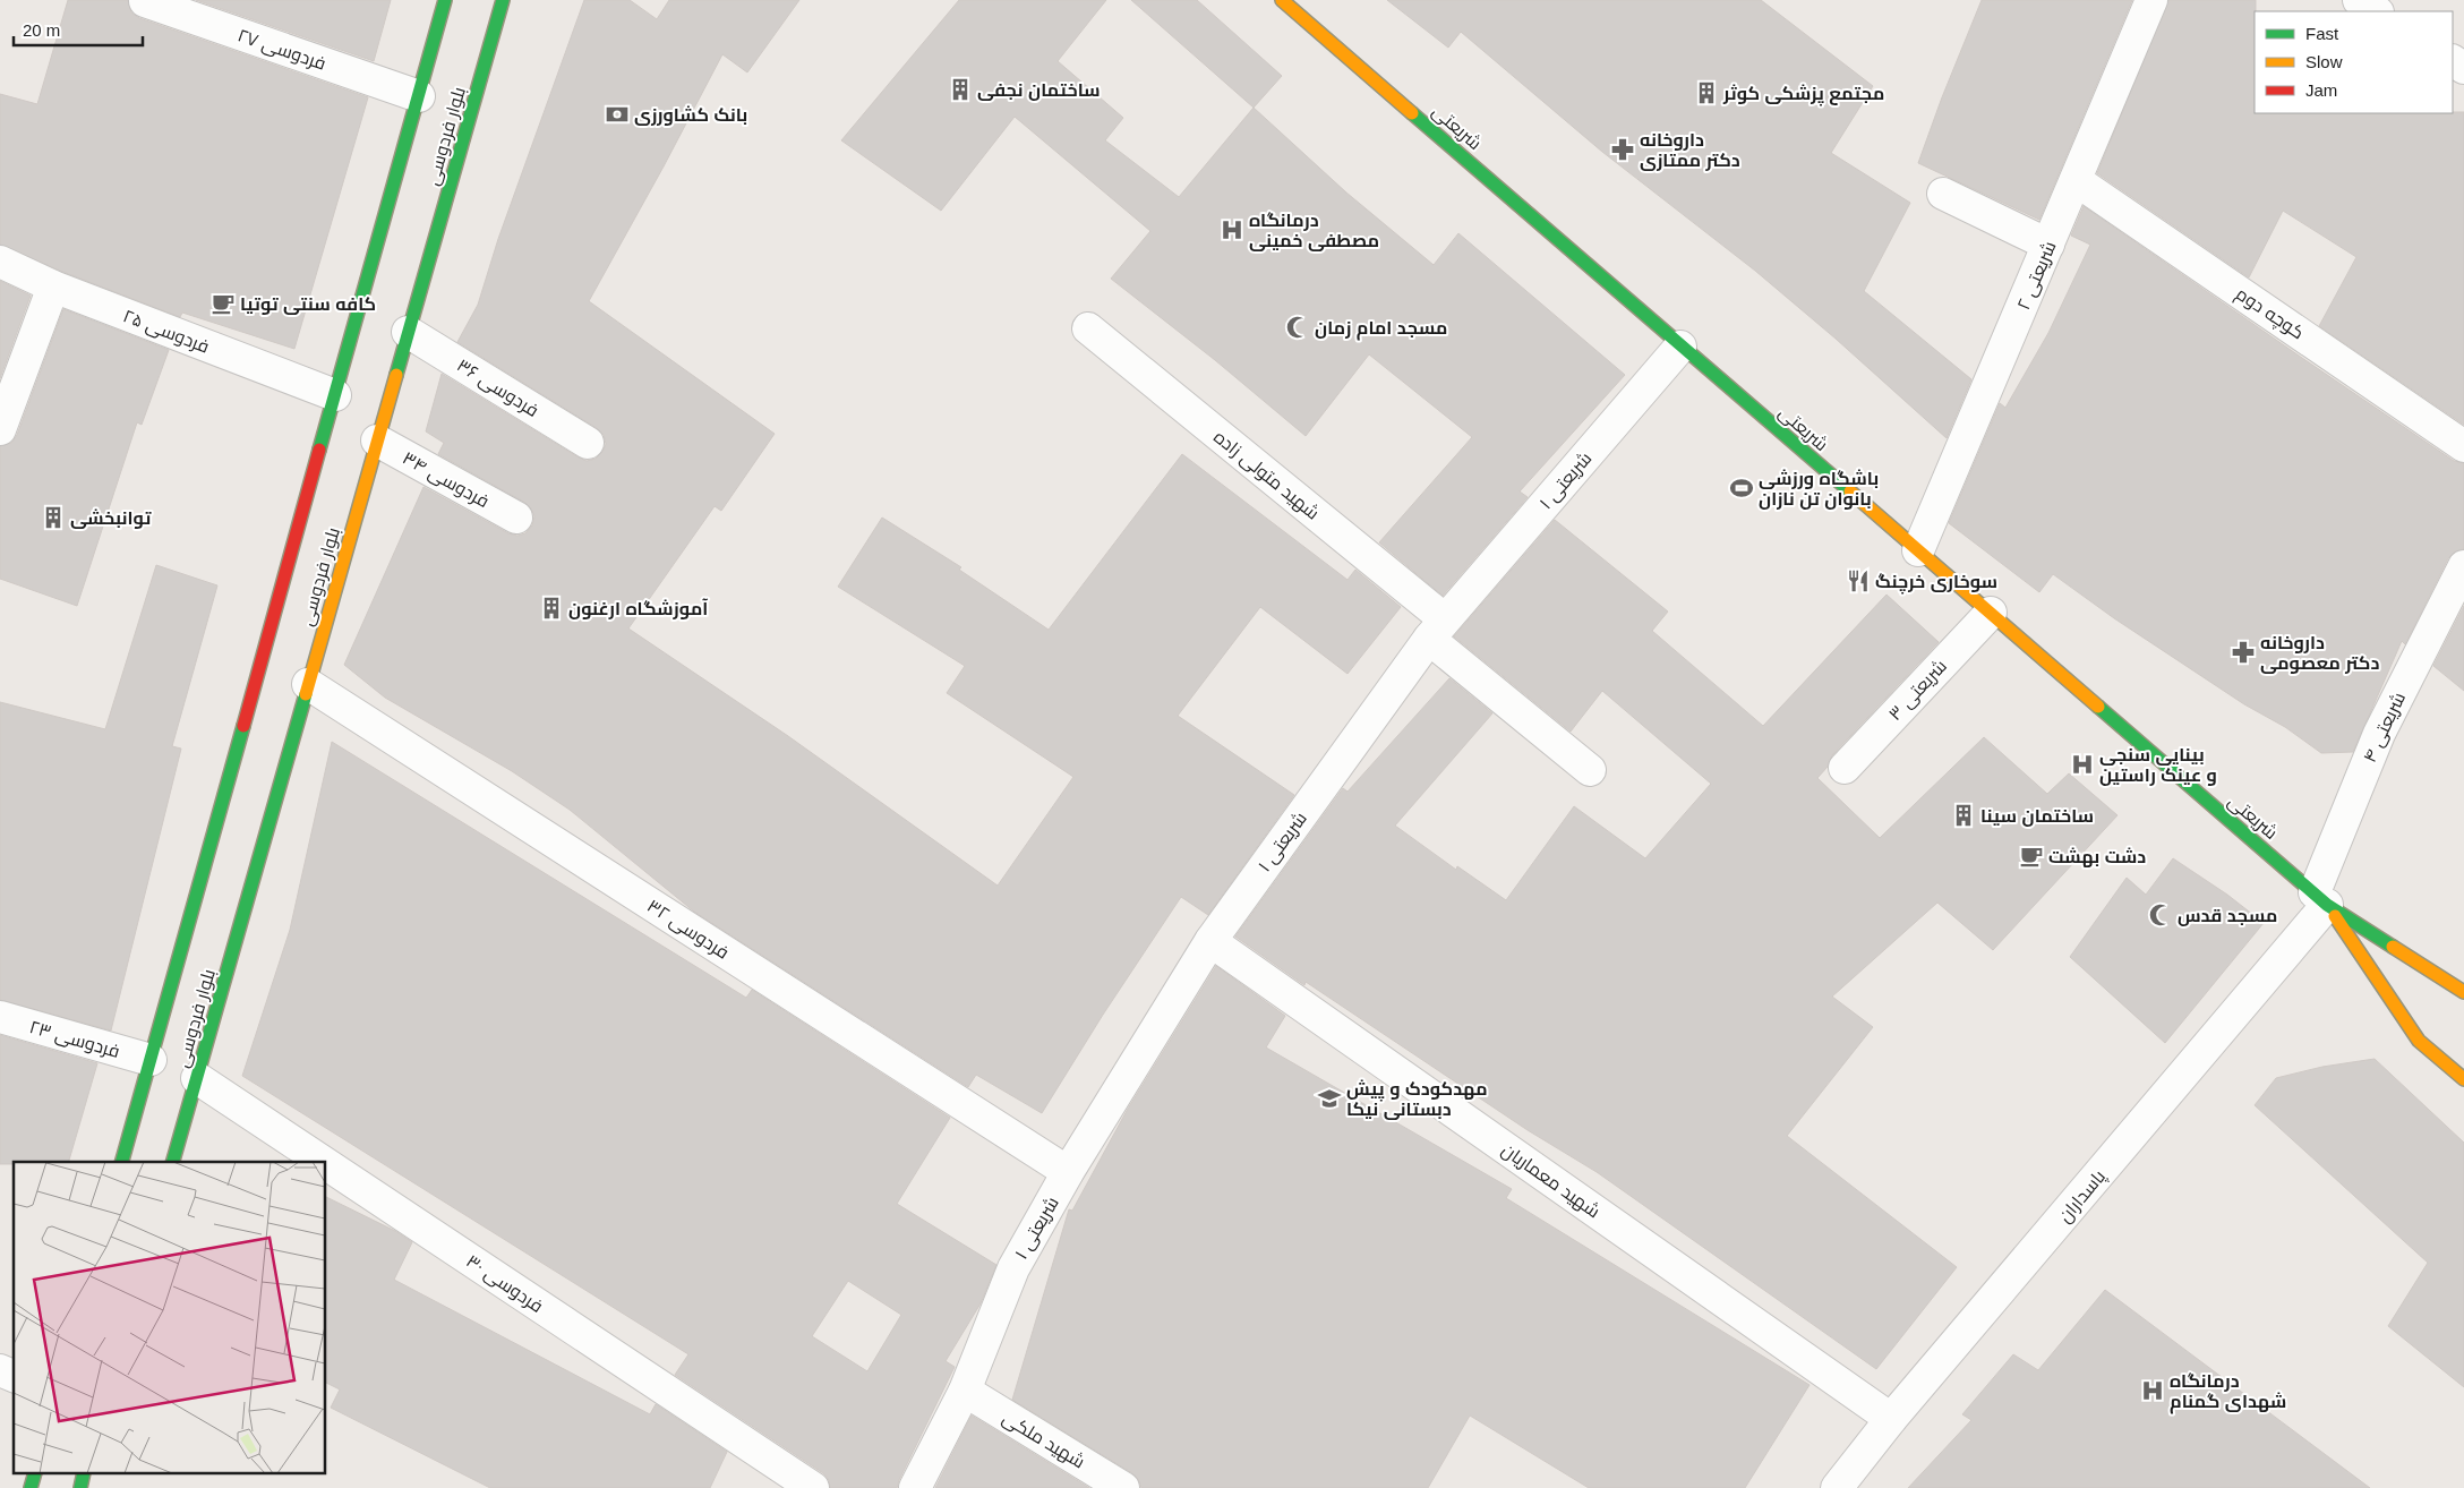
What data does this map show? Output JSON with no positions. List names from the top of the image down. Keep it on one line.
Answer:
{"streets":{"main road":["شریعتی","بلوار فردوسی"],"street":["فردوسی ۲۷","شریعتی ۲","کوچه دوم","فردوسی ۲۵","فردوسی ۳۶","شهید متولی زاده","فردوسی ۳۴","شریعتی ۱","شریعتی ۳","شریعتی ۴","فردوسی ۳۲","فردوسی ۲۳","شهید معماریان","پاسداران","فردوسی ۳۰","شهید ملکی"]},"crossings":[["فردوسی ۲۷","بلوار فردوسی"],["شریعتی","شریعتی ۲"],["شریعتی","شریعتی ۱"],["شریعتی","شریعتی ۳"],["شریعتی","شریعتی ۴"],["شریعتی","پاسداران"],["بلوار فردوسی","فردوسی ۲۵"],["بلوار فردوسی","فردوسی ۳۶"],["بلوار فردوسی","فردوسی ۳۴"],["بلوار فردوسی","فردوسی ۳۲"],["بلوار فردوسی","فردوسی ۲۳"],["بلوار فردوسی","فردوسی ۳۰"],["شریعتی ۲","کوچه دوم"],["شهید متولی زاده","شریعتی ۱"],["شریعتی ۱","فردوسی ۳۲"],["شریعتی ۱","شهید معماریان"],["شریعتی ۱","شهید ملکی"],["شریعتی ۴","پاسداران"],["شهید معماریان","پاسداران"]],"places":{"building":["ساختمان نجفی","مجتمع پزشکی کوثر","توانبخشی","آموزشگاه ارغنون","ساختمان سینا"],"bank":["بانک کشاورزی"],"pharmacy":["داروخانه دکتر ممتازی","داروخانه دکتر معصومی"],"hospital":["درمانگاه مصطفی خمینی","بینایی سنجی و عینک راستین","درمانگاه شهدای گمنام"],"cafe":["کافه سنتی توتیا","دشت بهشت"],"mosque":["مسجد امام زمان","مسجد قدس"],"sports":["باشگاه ورزشی بانوان تن نازان"],"restaurant":["سوخاری خرچنگ"],"school or university":["مهدکودک و پیش دبستانی نیکا"]},"legend":["Fast","Slow","Jam"],"scale_bar":"20 m"}
